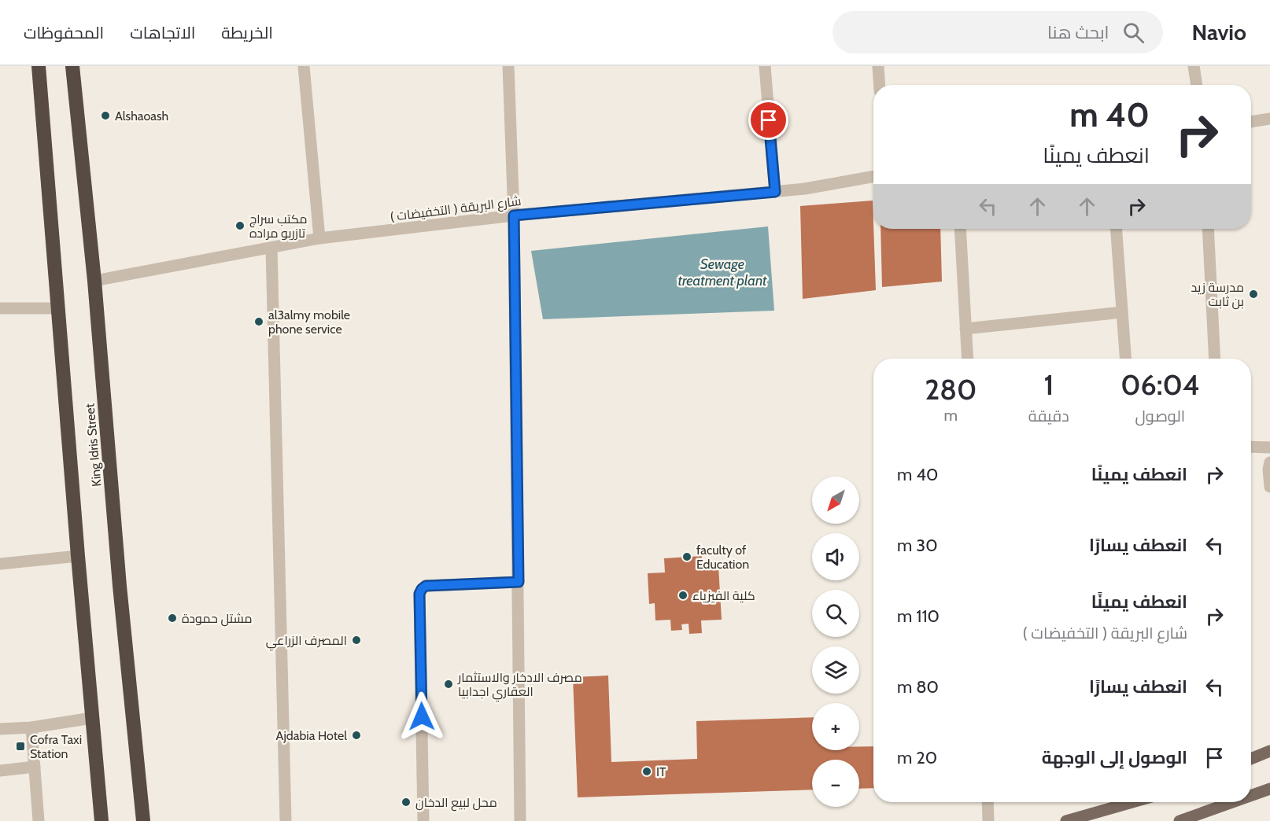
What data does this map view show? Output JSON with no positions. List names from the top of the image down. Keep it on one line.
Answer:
{"streets":{"highway":["King Idris Street"],"street":["شارع البريقة ( التخفيضات )"]},"crossings":[["شارع البريقة ( التخفيضات )","King Idris Street"]],"water":["Sewage treatment plant"],"places":{"other":["Alshaoash","مكتب سراج تازربو مراده","مدرسة زيد بن ثابت","al3almy mobile phone service","faculty of Education","كلية الفيزياء","مشتل حمودة","المصرف الزراعي","مصرف الادخار والاستثمار العقاري اجدابيا","Ajdabia Hotel","IT","محل لبيع الدخان"],"transit":["Cofra Taxi Station"]},"north":"bottom left","page":{"header":"Navio","search":"ابحث هنا","nav":["الخريطة","الاتجاهات","المحفوظات"],"turn":["40 m","انعطف يمينًا"],"eta":["06:04","الوصول","1","دقيقة","280","m"],"list":[{"name":"انعطف يمينًا","value":"40 m"},{"name":"انعطف يسارًا","value":"30 m"},{"name":"انعطف يمينًا","note":"شارع البريقة ( التخفيضات )","value":"110 m"},{"name":"انعطف يسارًا","value":"80 m"},{"name":"الوصول إلى الوجهة","value":"20 m"}],"map_buttons":["+","−"]}}
